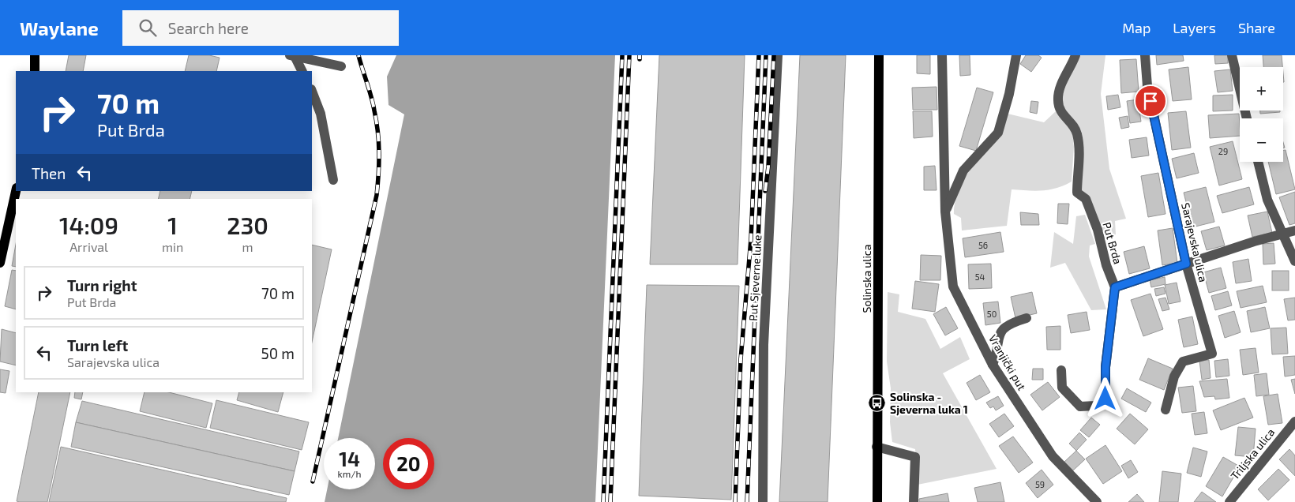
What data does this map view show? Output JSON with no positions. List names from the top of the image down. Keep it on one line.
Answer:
{"streets":{"main road":["Solinska ulica"],"street":["Sarajevska ulica","Put Brda","Put Sjeverne luke","Vranjički put","Triljska ulica"]},"places":{"bus stop":["Solinska - Sjeverna luka 1"]},"house_numbers":["29","56","54","50","59"],"page":{"header":"Waylane","search":"Search here","nav":["Map","Layers","Share"],"map_buttons":["+","−"],"turn":["70 m","Put Brda"],"then":"Then","eta":["14:09","Arrival","1","min","230","m"],"list":[{"name":"Turn right","note":"Put Brda","value":"70 m"},{"name":"Turn left","note":"Sarajevska ulica","value":"50 m"}],"speed":"14 km/h","limit":"20"}}
